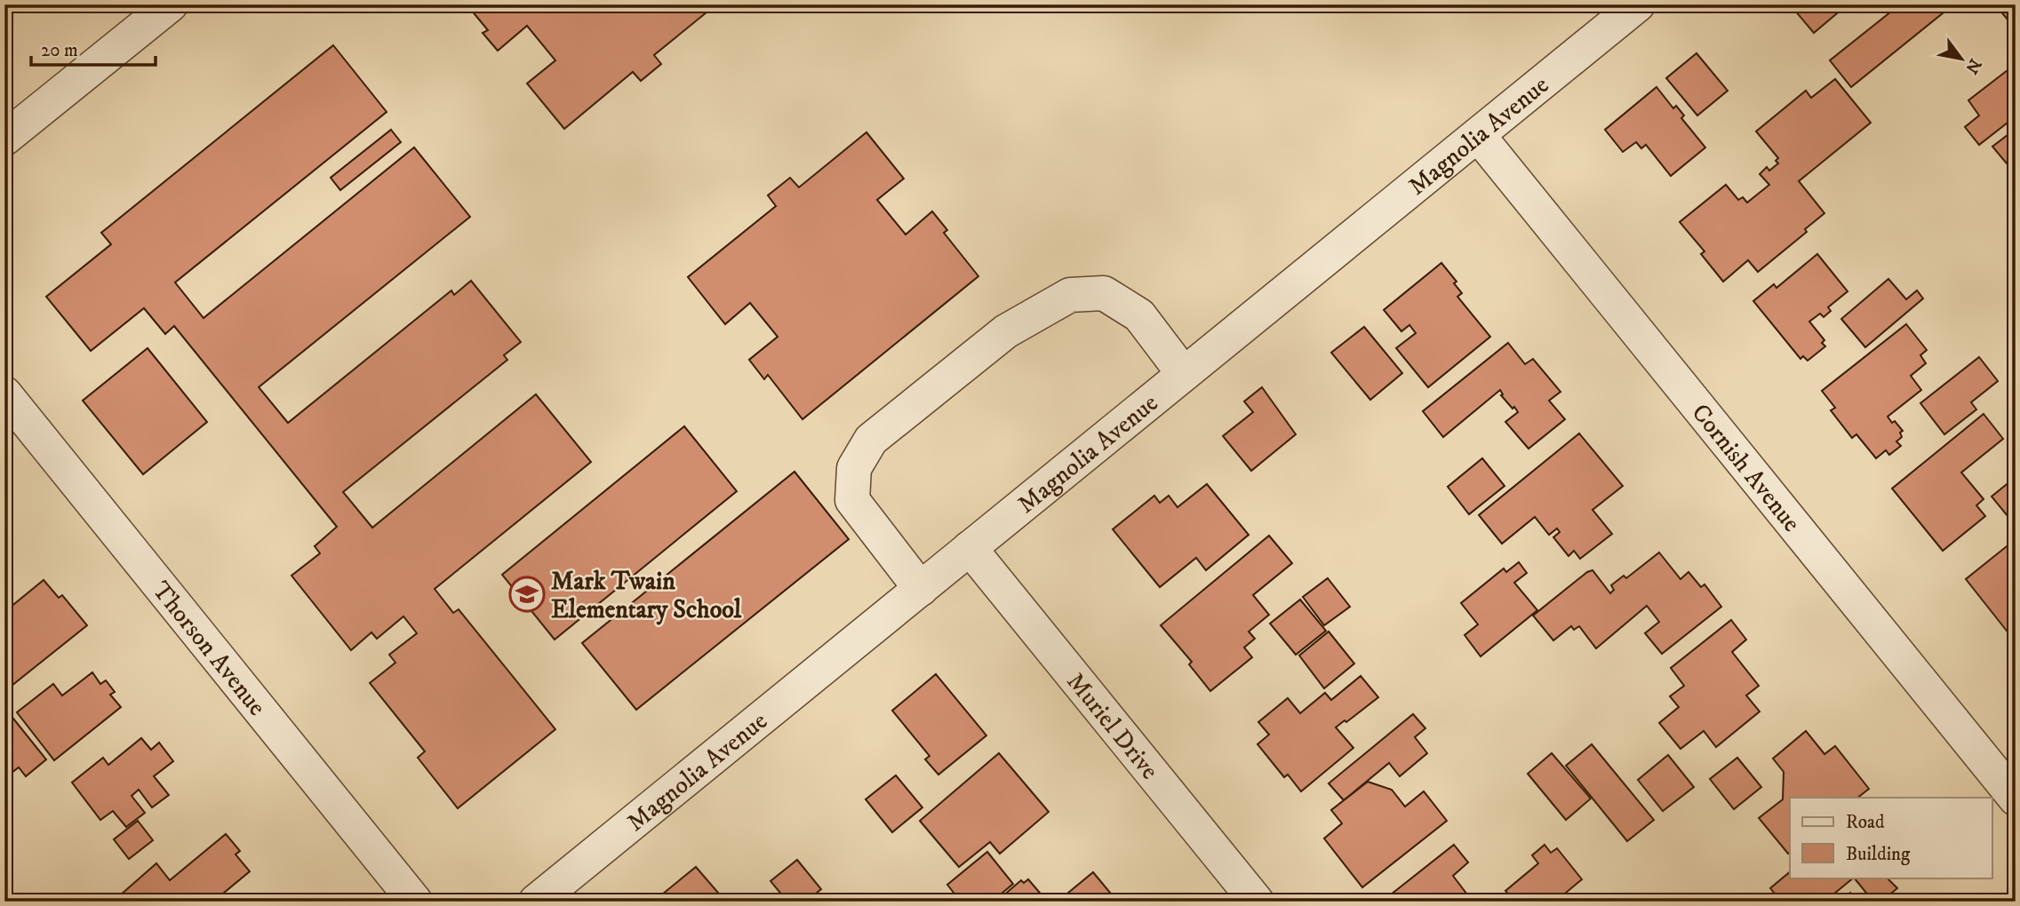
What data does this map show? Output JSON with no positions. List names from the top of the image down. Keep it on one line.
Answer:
{"streets":{"street":["Magnolia Avenue","Cornish Avenue","Thorson Avenue","Muriel Drive"]},"crossings":[["Magnolia Avenue","Cornish Avenue"],["Magnolia Avenue","Muriel Drive"]],"places":{"school or university":["Mark Twain Elementary School"]},"legend":["Road","Building"],"scale_bar":"20 m","north":"bottom right"}
